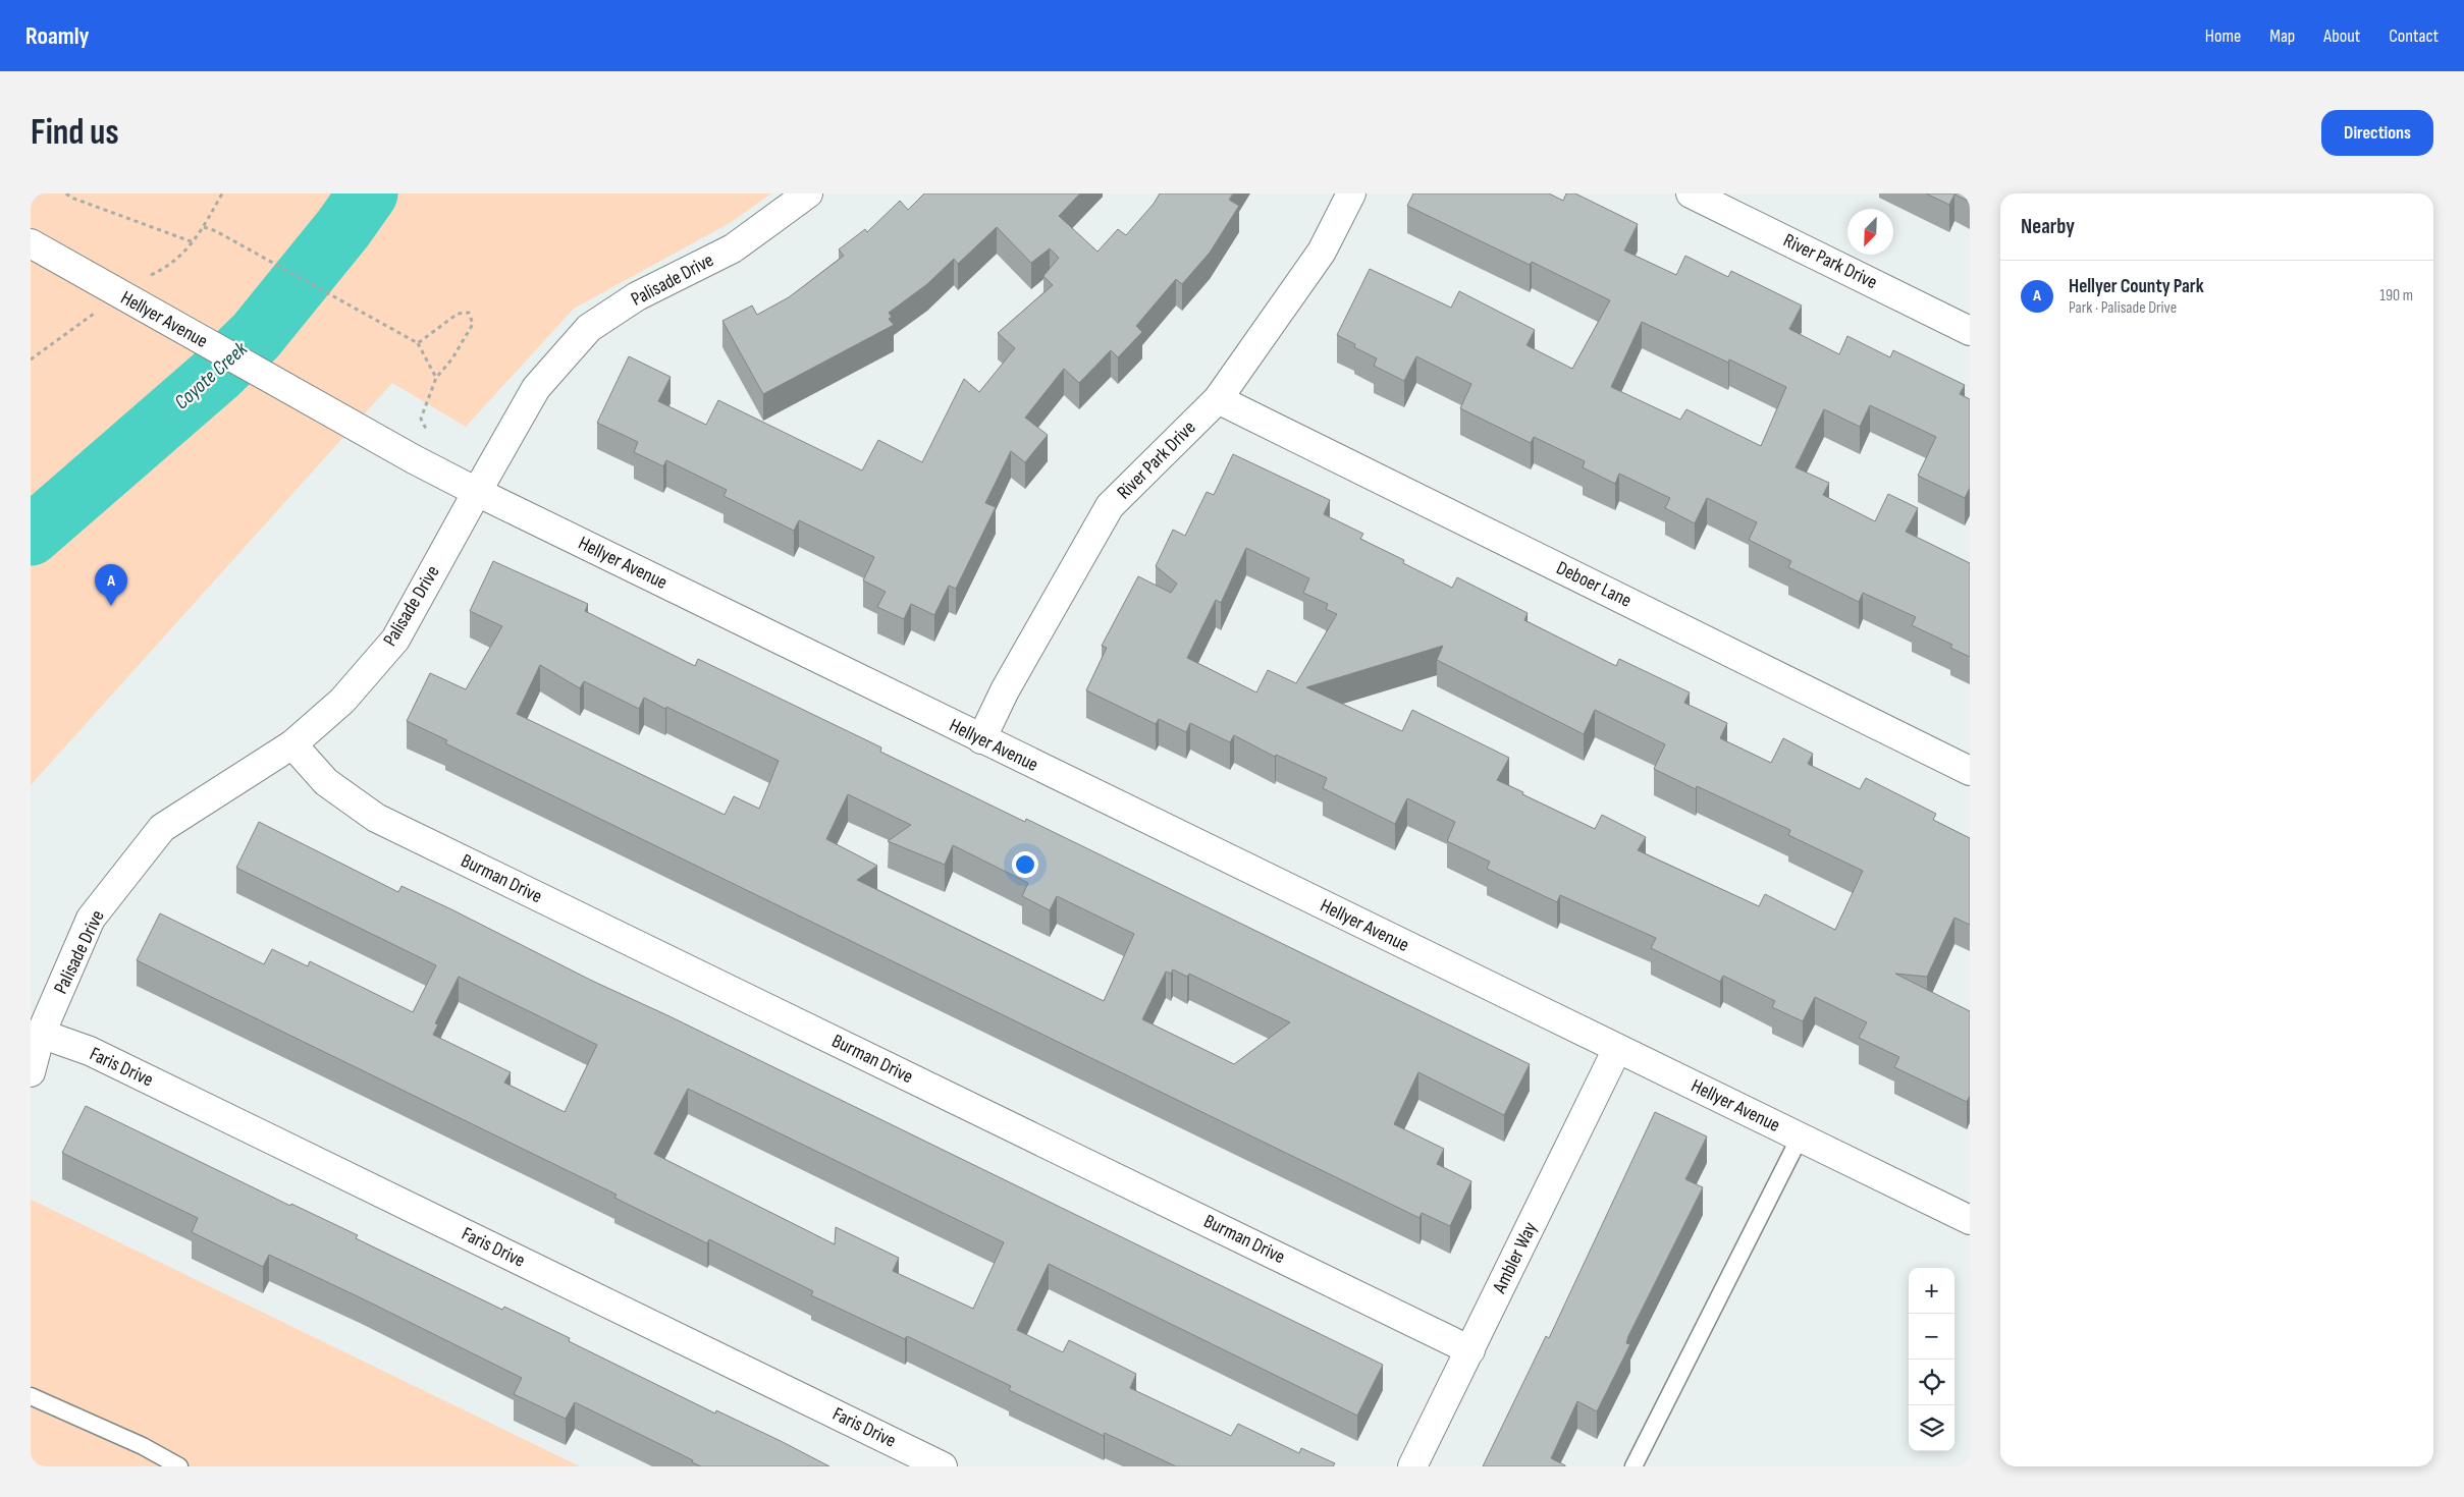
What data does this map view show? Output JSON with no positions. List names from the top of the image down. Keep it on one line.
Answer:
{"streets":{"street":["River Park Drive","Palisade Drive","Hellyer Avenue","Deboer Lane","Burman Drive","Faris Drive","Ambler Way"]},"crossings":[["River Park Drive","Hellyer Avenue"],["River Park Drive","Deboer Lane"],["Palisade Drive","Hellyer Avenue"],["Palisade Drive","Burman Drive"],["Palisade Drive","Faris Drive"],["Hellyer Avenue","Ambler Way"],["Burman Drive","Ambler Way"]],"water":["Coyote Creek"],"north":"bottom left","page":{"header":"Roamly","nav":["Home","Map","About","Contact"],"buttons":"Directions","title":"Find us","heading":"Nearby","list":[{"mark":"A","name":"Hellyer County Park","note":"Park · Palisade Drive","value":"190 m"}],"pins":"A","map_buttons":["+","−"]}}
